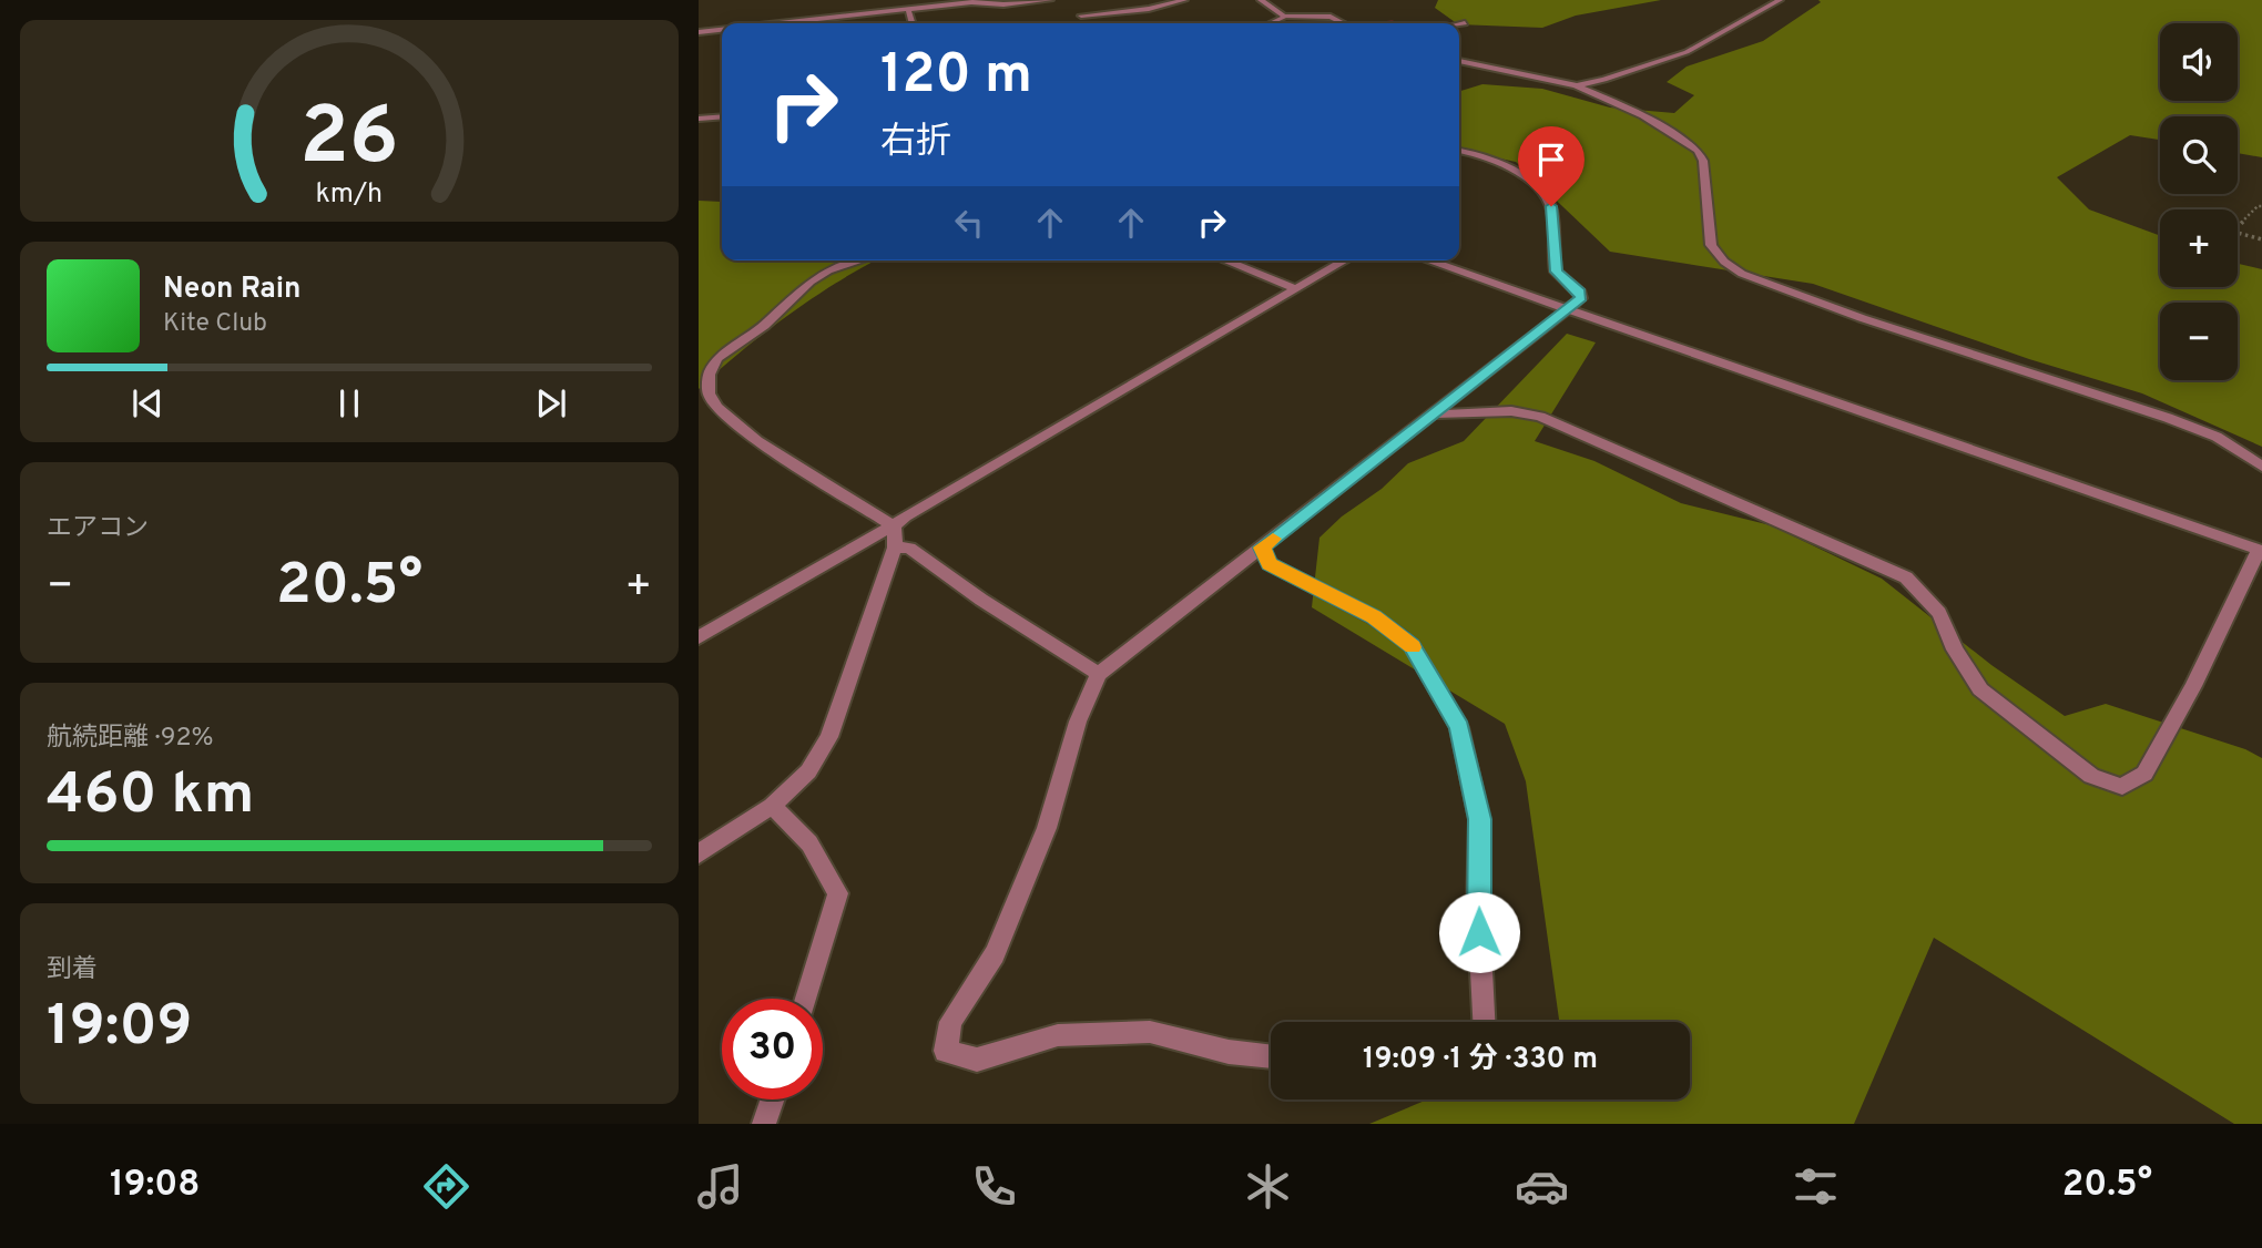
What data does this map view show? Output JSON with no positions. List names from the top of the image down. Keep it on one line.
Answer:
{"page":{"map_buttons":["+","−"],"turn":["120 m","右折"],"song":["Neon Rain","Kite Club"],"tile":["エアコン",["航続距離 · 92%","460 km"],["到着","19:09"]],"heat":["−","20.5°","+"],"limit":"30","trip":"19:09 · 1 分 · 330 m","tabs":["19:08","20.5°"],"gauge":["26","km/h"]}}
